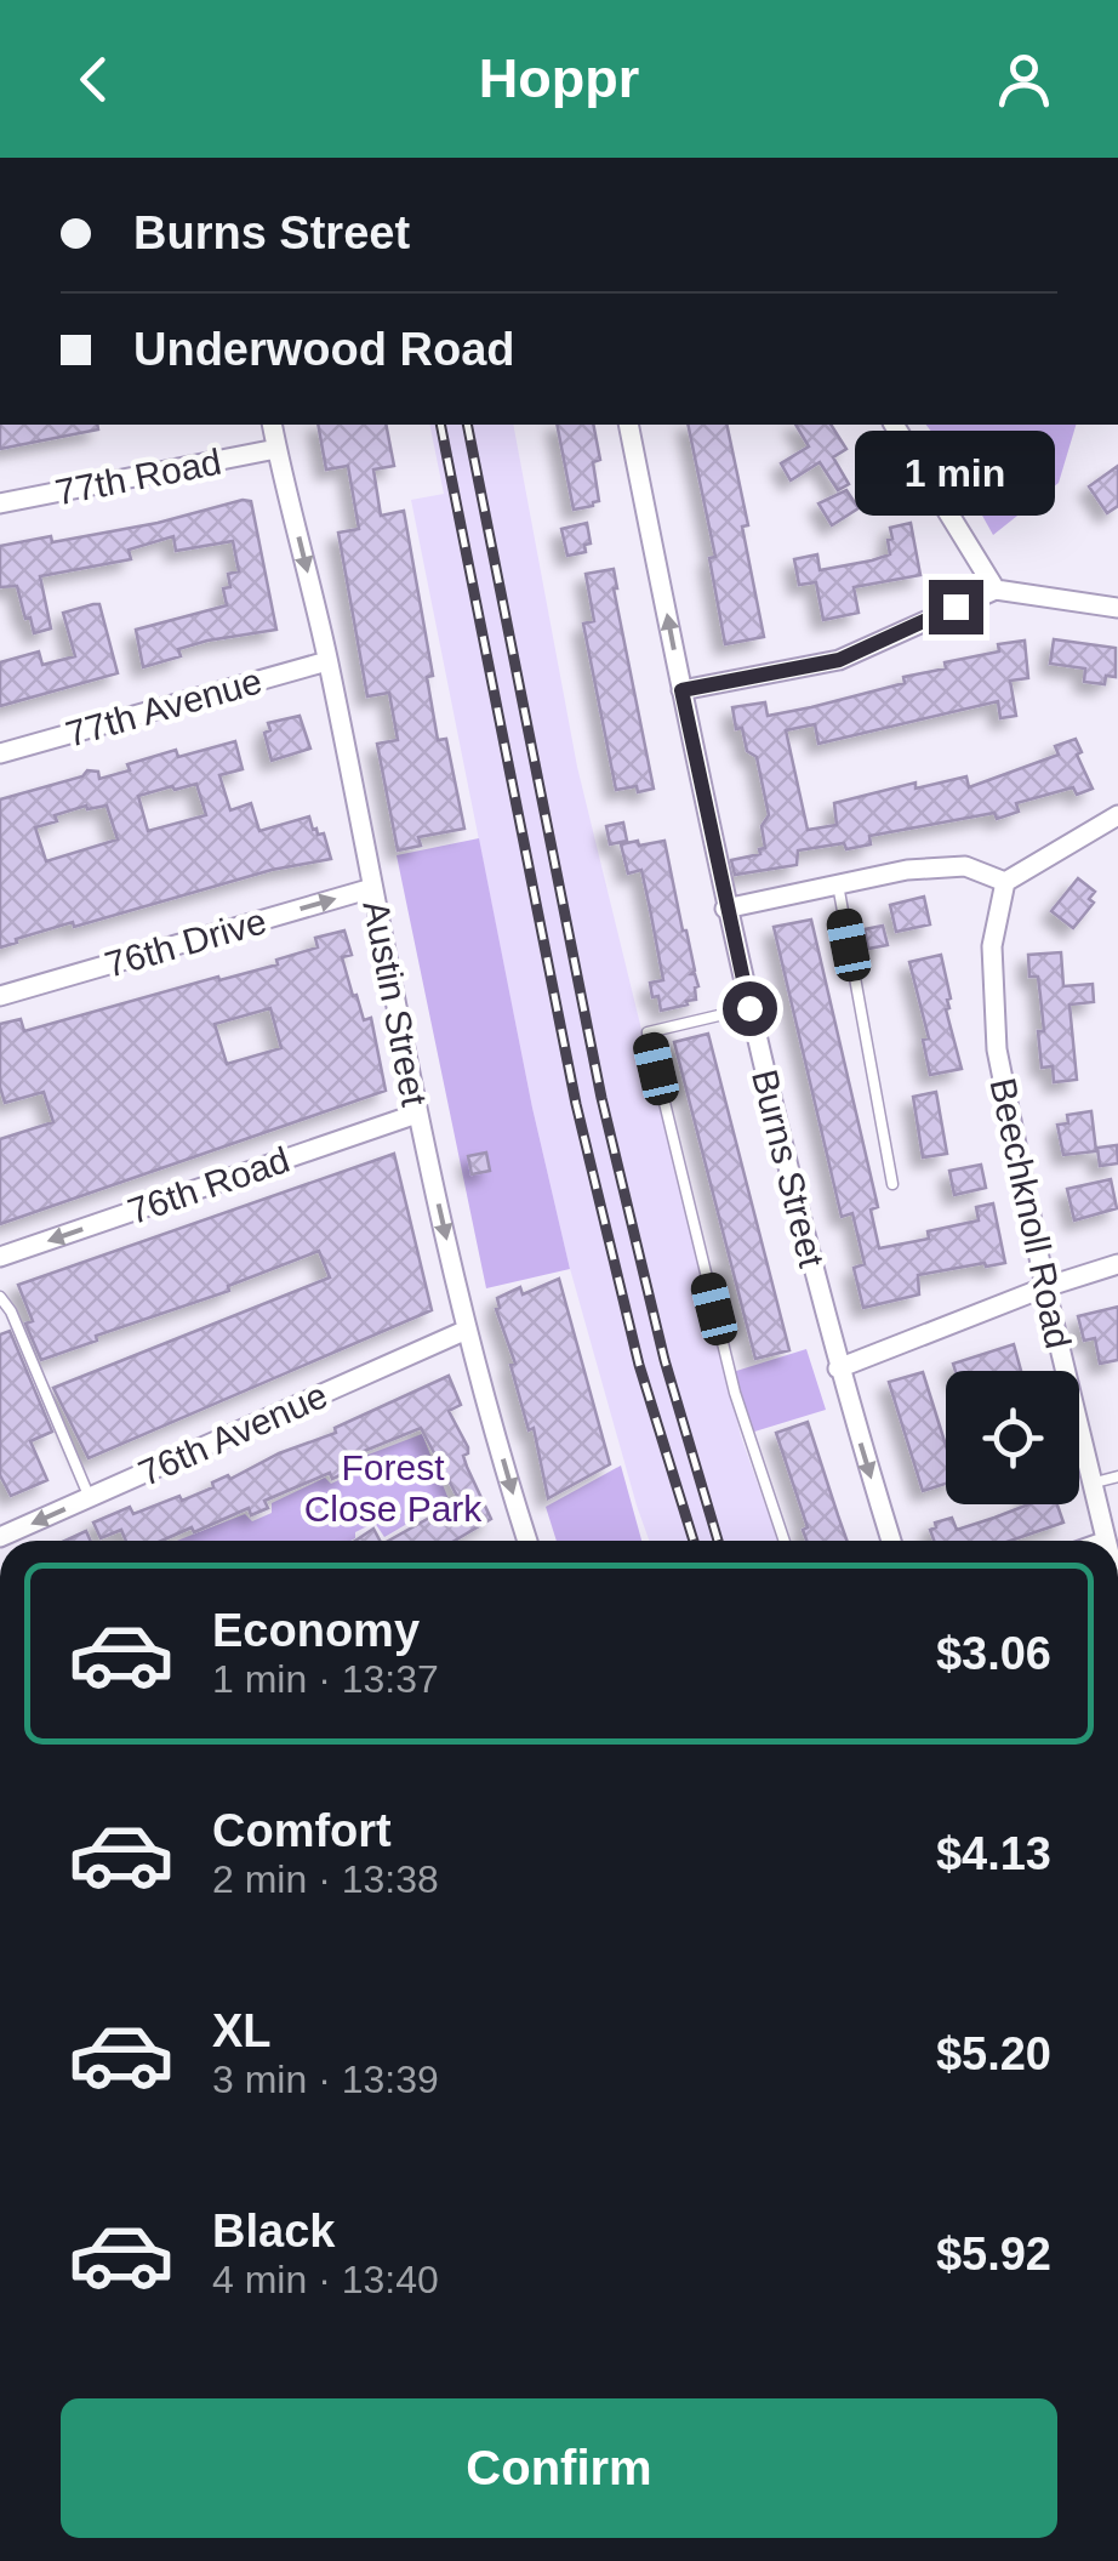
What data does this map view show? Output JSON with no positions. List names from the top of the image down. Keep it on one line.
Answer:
{"streets":{"street":["77th Road","77th Avenue","76th Drive","Austin Street","Burns Street","76th Road","Beechknoll Road","76th Avenue"]},"crossings":[["77th Road","Austin Street"],["77th Avenue","Austin Street"],["76th Drive","Austin Street"],["Austin Street","76th Road"],["Austin Street","76th Avenue"]],"one_way":["76th Drive","Austin Street","76th Road"],"parks":["Forest Close Park"],"page":{"header":"Hoppr","banner":["Burns Street","Underwood Road"],"bubble":"1 min","list":[{"name":"Economy","note":"1 min · 13:37","value":"$3.06"},{"name":"Comfort","note":"2 min · 13:38","value":"$4.13"},{"name":"XL","note":"3 min · 13:39","value":"$5.20"},{"name":"Black","note":"4 min · 13:40","value":"$5.92"}],"buttons":"Confirm"}}
